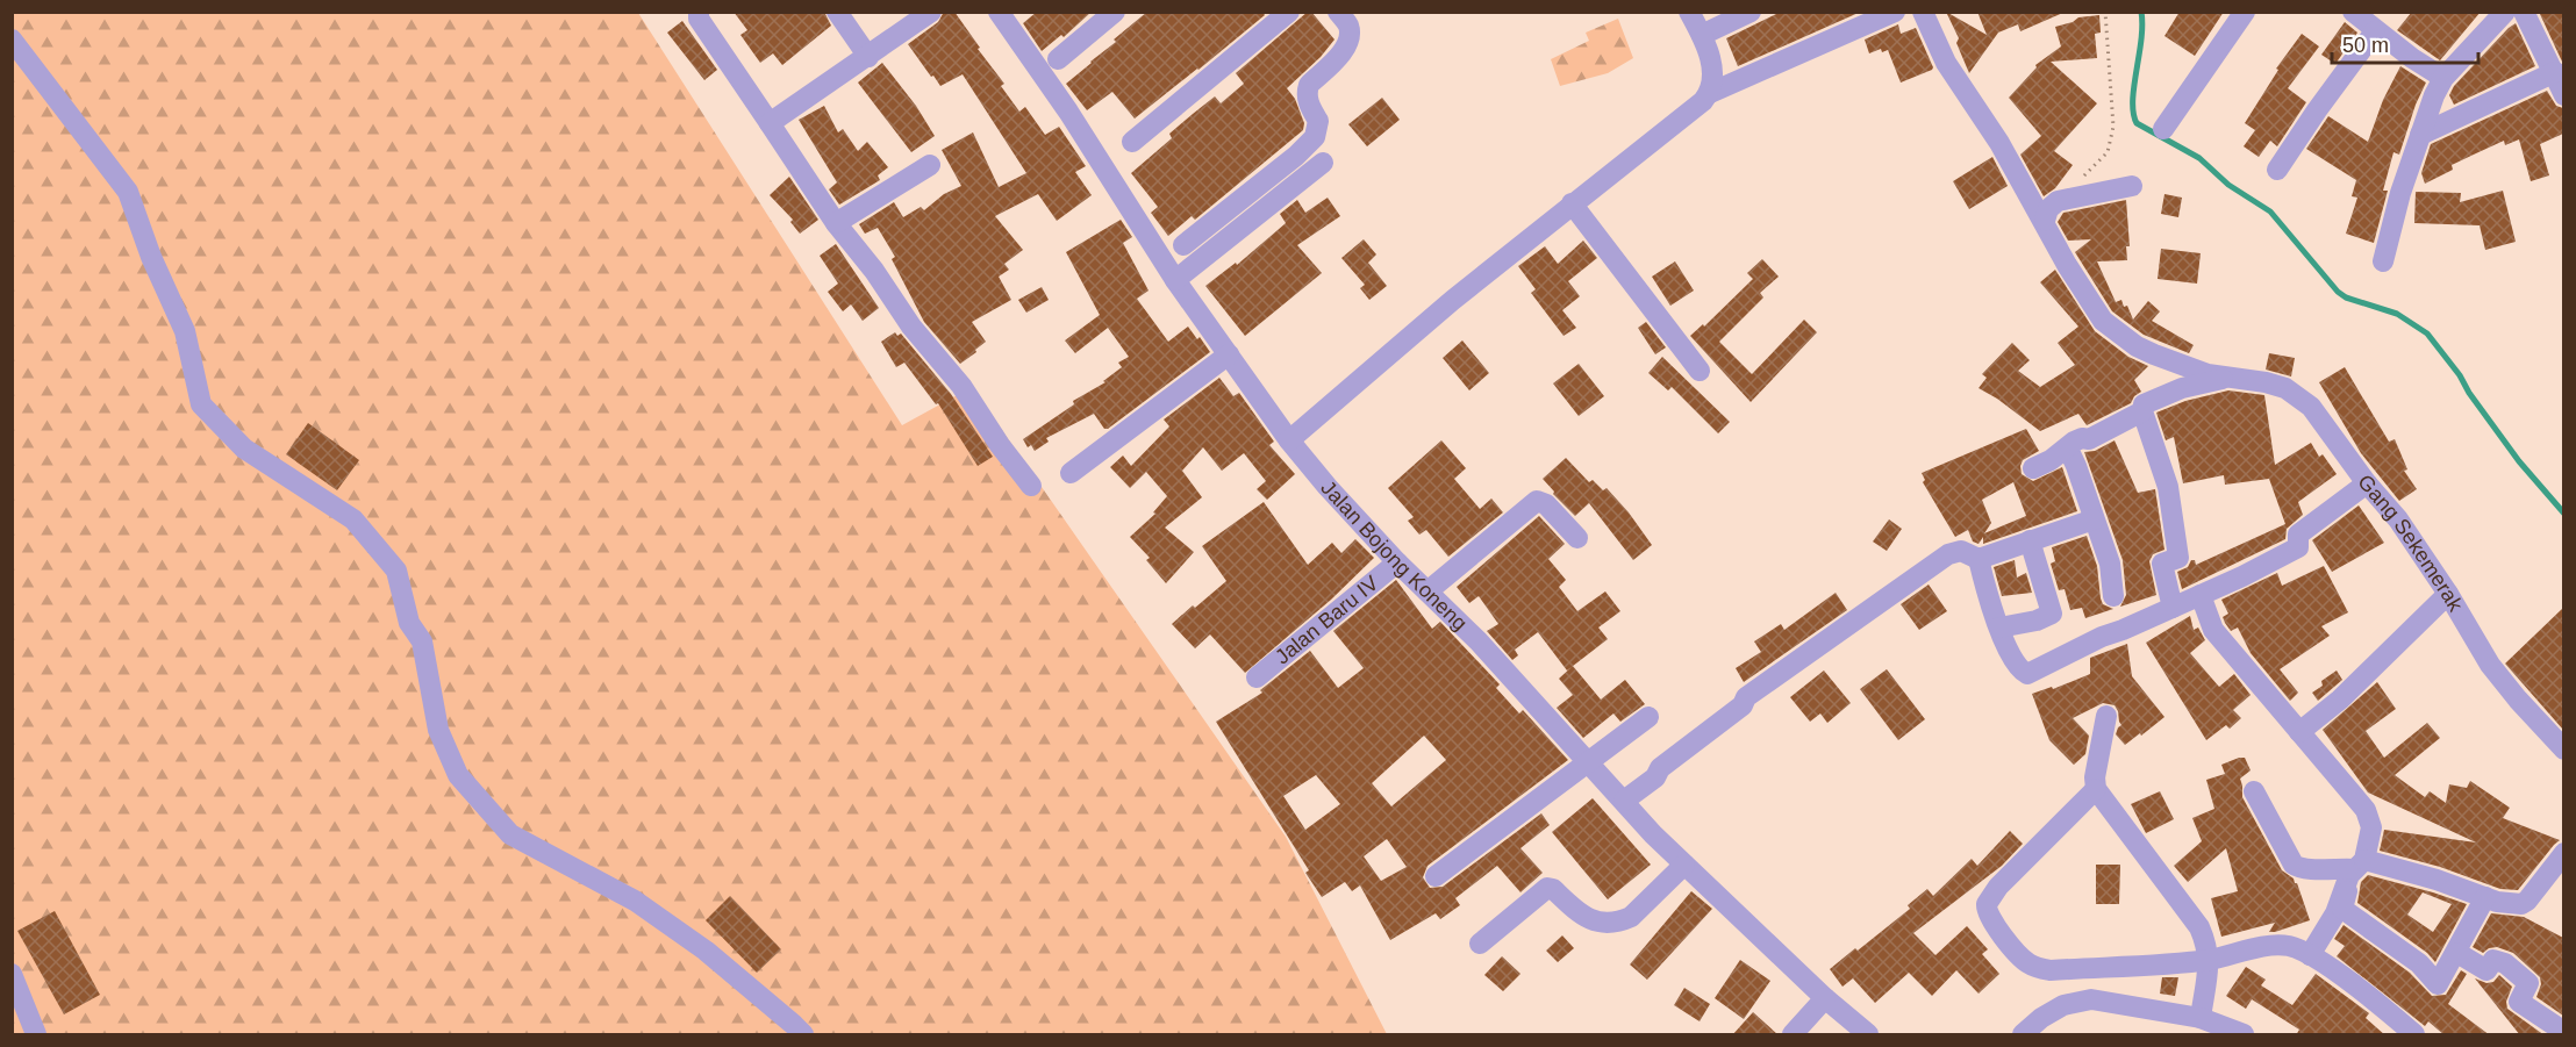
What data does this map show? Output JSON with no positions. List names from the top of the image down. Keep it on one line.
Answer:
{"streets":{"street":["Gang Sekemerak","Jalan Bojong Koneng","Jalan Baru IV"]},"crossings":[["Jalan Bojong Koneng","Jalan Baru IV"]],"scale_bar":"50 m"}
